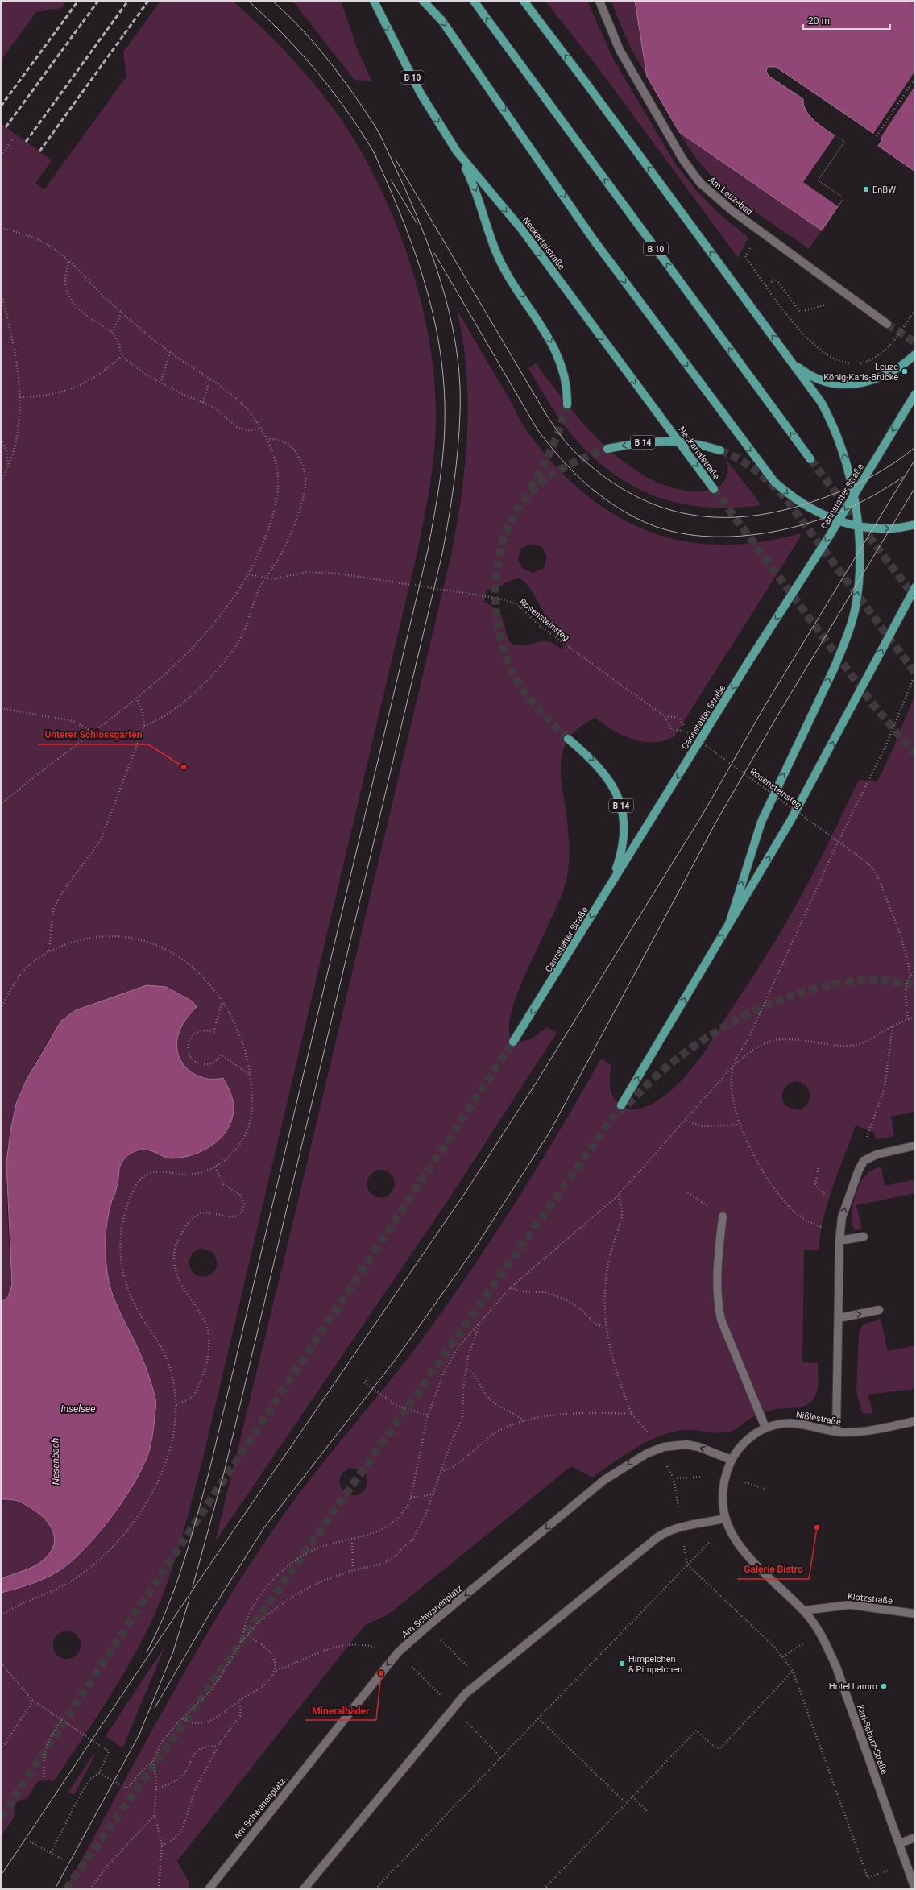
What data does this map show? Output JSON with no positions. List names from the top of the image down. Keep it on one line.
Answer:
{"streets":{"main road":["B 10","Neckartalstraße","B 14","Cannstatter Straße"],"street":["Am Leuzebad","Nißlestraße","Klotzstraße","Am Schwanenplatz","Karl-Schurz-Straße"],"path":["Rosensteinsteg"]},"crossings":[["B 10","Neckartalstraße"],["Neckartalstraße","B 14"],["B 14","Cannstatter Straße"],["Nißlestraße","Am Schwanenplatz"],["Nißlestraße","Karl-Schurz-Straße"],["Klotzstraße","Karl-Schurz-Straße"],["Am Schwanenplatz","Karl-Schurz-Straße"]],"one_way":["Cannstatter Straße","Am Schwanenplatz"],"water":["Inselsee","Nesenbach"],"places":["EnBW","Leuze König-Karls-Brücke","Unterer Schlossgarten","Galerie Bistro","Himpelchen & Pimpelchen","Mineralbäder","Hotel Lamm"],"scale_bar":"20 m"}
